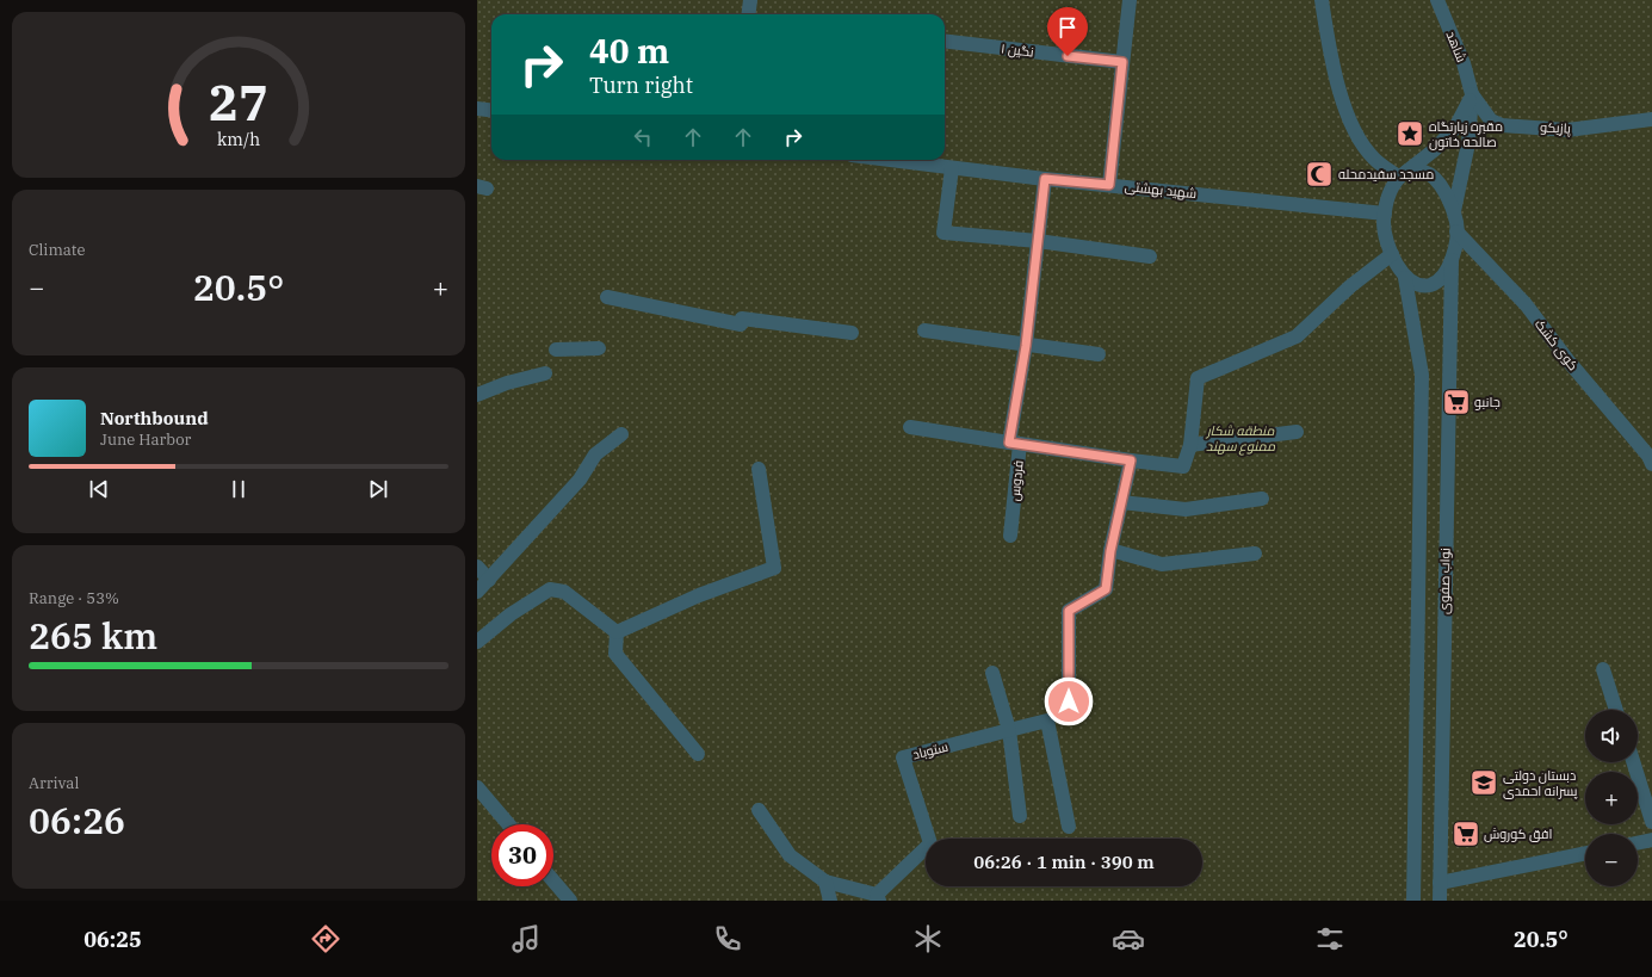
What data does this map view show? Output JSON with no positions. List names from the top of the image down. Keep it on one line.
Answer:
{"streets":{"street":["شاهد","نگین ۱","پازیکو","شهید بهشتی","کوی کشک","فردوس","نواب صفوی","ستوباد"]},"crossings":[["شاهد","پازیکو"],["شهید بهشتی","کوی کشک"],["شهید بهشتی","فردوس"],["شهید بهشتی","نواب صفوی"],["کوی کشک","نواب صفوی"]],"parks":["منطقه شکار ممنوع سهند"],"places":{"place":["مقبره زیارتگاه صالحه خاتون"],"mosque":["مسجد سفیدمحله"],"supermarket":["جانبو","افق کوروش"],"school or university":["دبستان دولتی پسرانه احمدی"]},"page":{"turn":["40 m","Turn right"],"tile":["Climate",["Range · 53%","265 km"],["Arrival","06:26"]],"heat":["−","20.5°","+"],"song":["Northbound","June Harbor"],"map_buttons":["+","−"],"limit":"30","trip":"06:26 · 1 min · 390 m","tabs":["06:25","20.5°"],"gauge":["27","km/h"]}}
